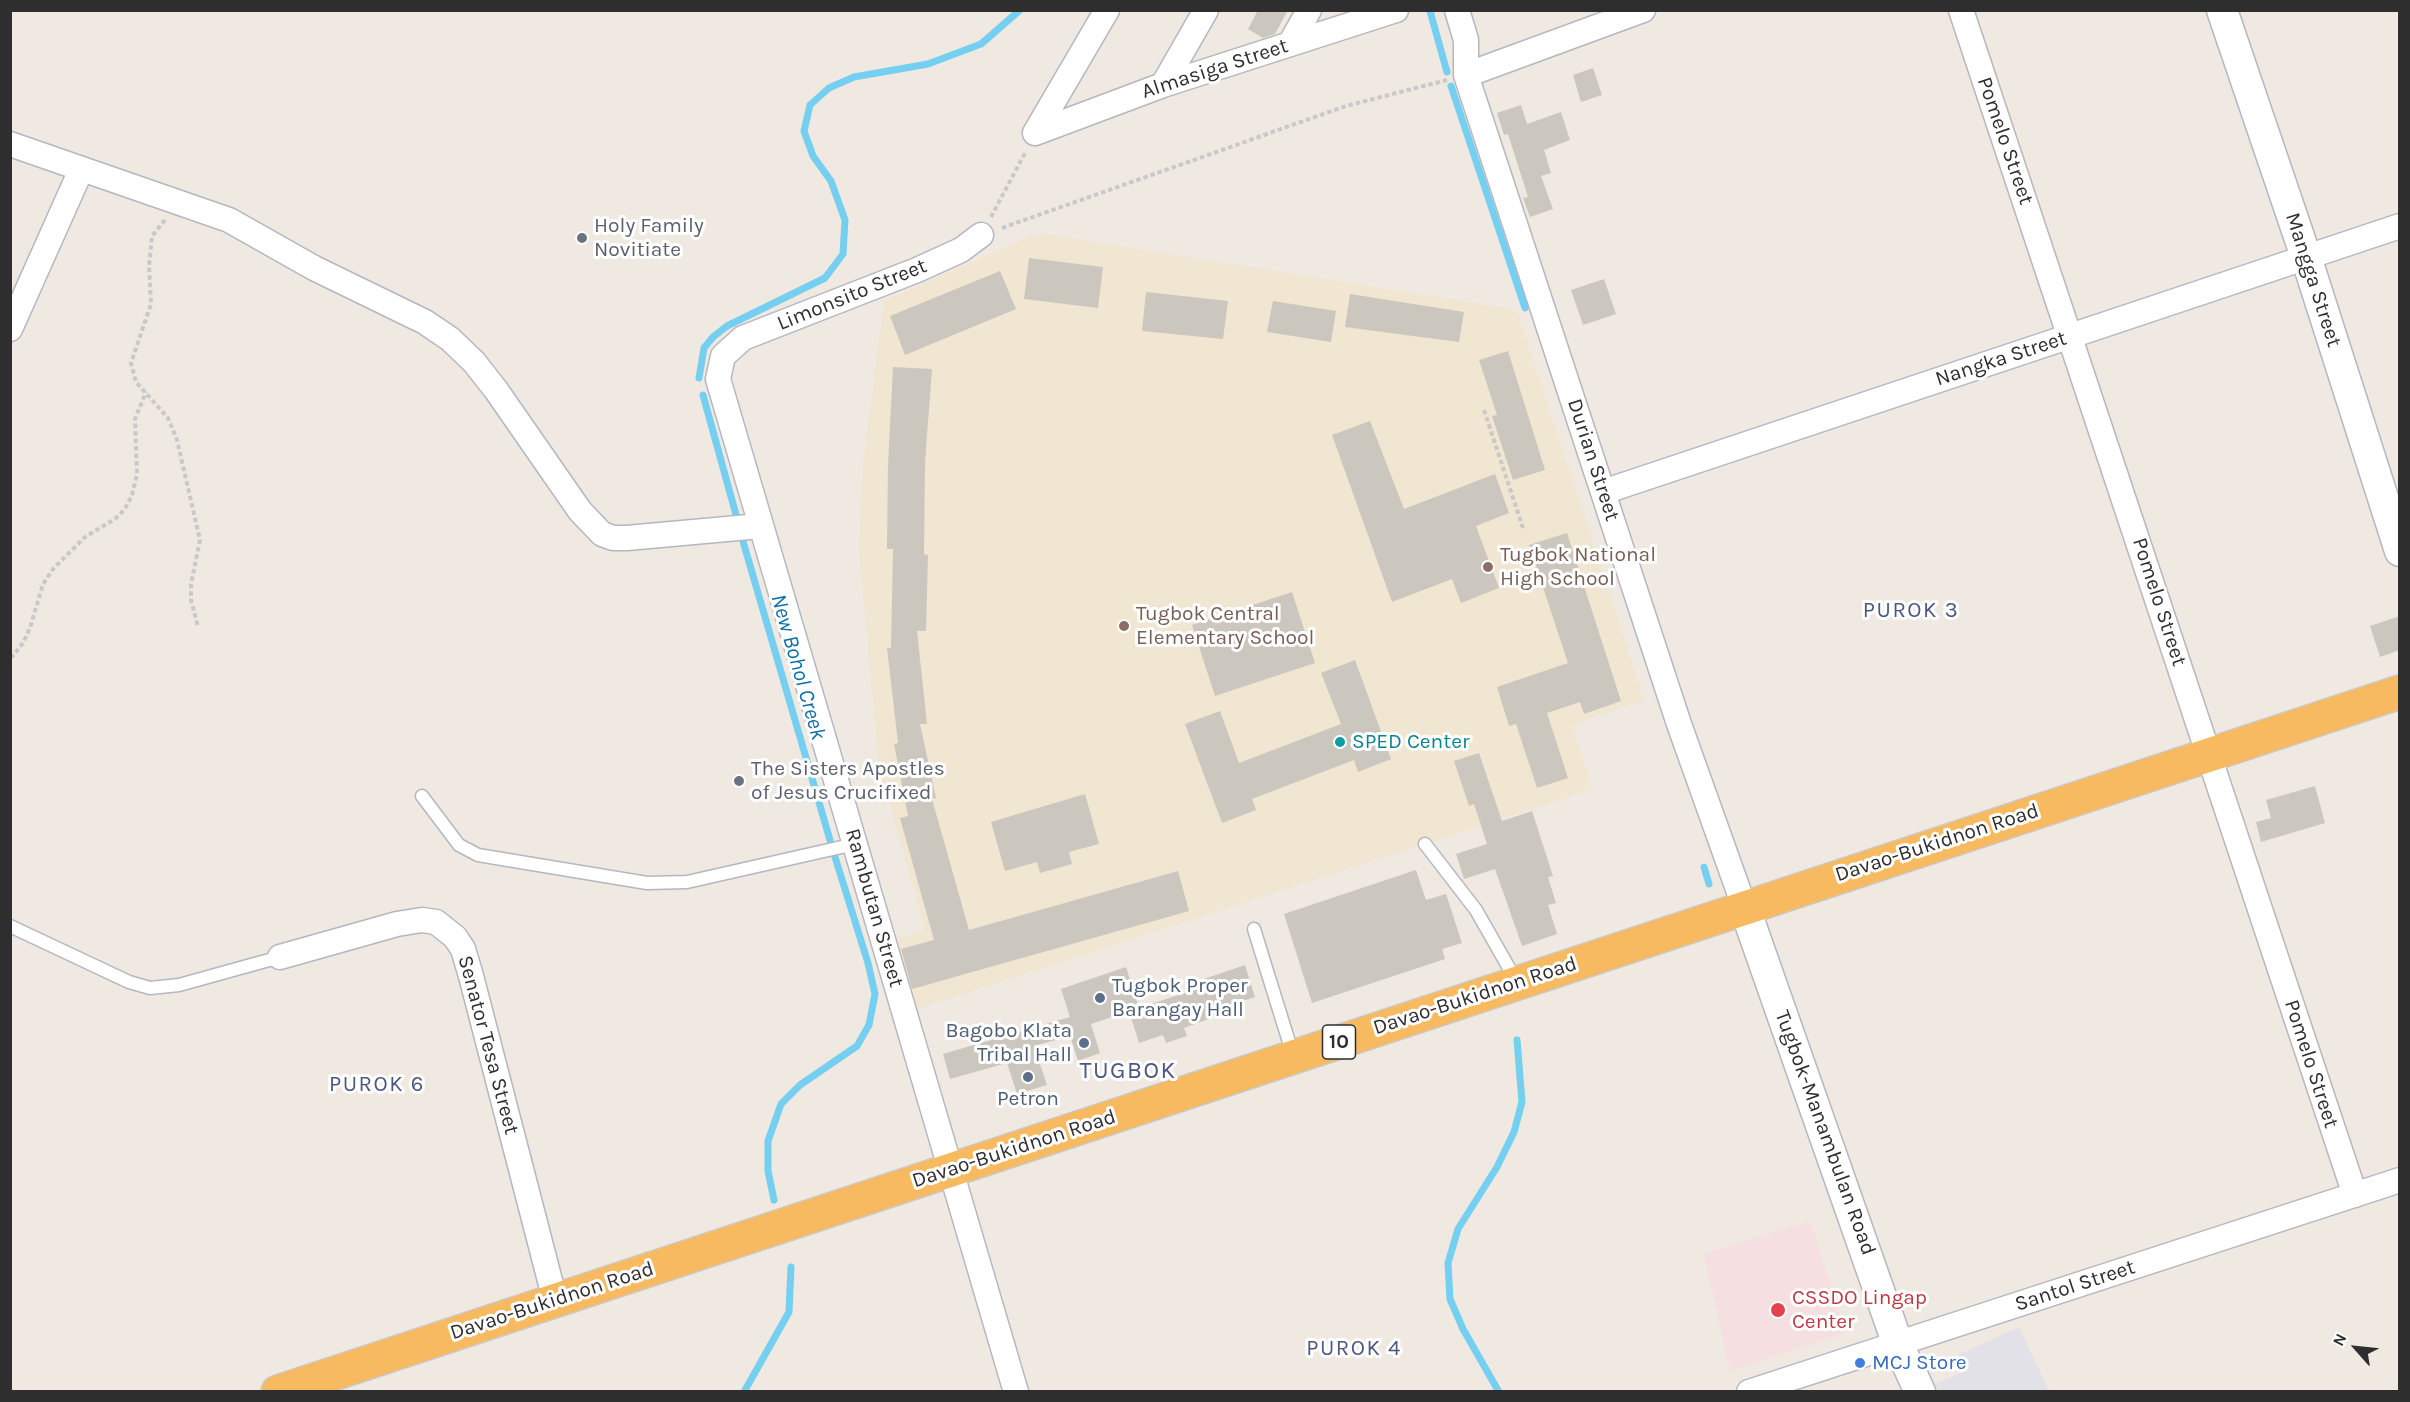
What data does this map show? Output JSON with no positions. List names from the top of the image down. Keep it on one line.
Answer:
{"streets":{"highway":["Davao-Bukidnon Road","10"],"street":["Almasiga Street","Pomelo Street","Mangga Street","Limonsito Street","Nangka Street","Durian Street","Rambutan Street","Senator Tesa Street","Tugbok-Manambulan Road","Santol Street"]},"crossings":[["Pomelo Street","Nangka Street"],["Pomelo Street","Davao-Bukidnon Road"],["Pomelo Street","Santol Street"],["Mangga Street","Nangka Street"],["Limonsito Street","Rambutan Street"],["Nangka Street","Durian Street"],["Durian Street","Davao-Bukidnon Road"],["Durian Street","Tugbok-Manambulan Road"],["Davao-Bukidnon Road","Rambutan Street"],["Davao-Bukidnon Road","Senator Tesa Street"],["Davao-Bukidnon Road","Tugbok-Manambulan Road"],["Tugbok-Manambulan Road","Santol Street"]],"districts":["PUROK 3","TUGBOK","PUROK 6","PUROK 4"],"water":["New Bohol Creek"],"places":["Holy Family Novitiate","Tugbok National High School","Tugbok Central Elementary School","SPED Center","The Sisters Apostles of Jesus Crucifixed","Tugbok Proper Barangay Hall","Bagobo Klata Tribal Hall","Petron","CSSDO Lingap Center","MCJ Store"],"north":"top left"}
